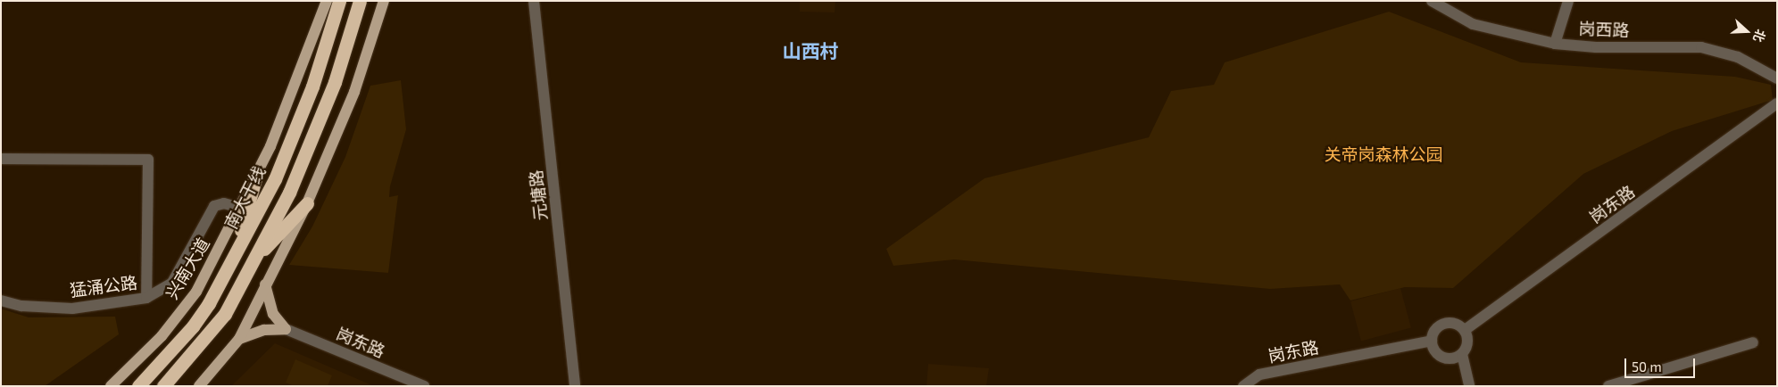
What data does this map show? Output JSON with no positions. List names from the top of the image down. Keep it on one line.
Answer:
{"streets":{"highway":["南大干线"],"main road":["兴南大道"],"street":["岗西路","元塘路","岗东路","猛涌公路"]},"crossings":[["兴南大道","猛涌公路"]],"districts":["山西村"],"parks":["关帝岗森林公园"],"scale_bar":"50 m","north":"right"}
